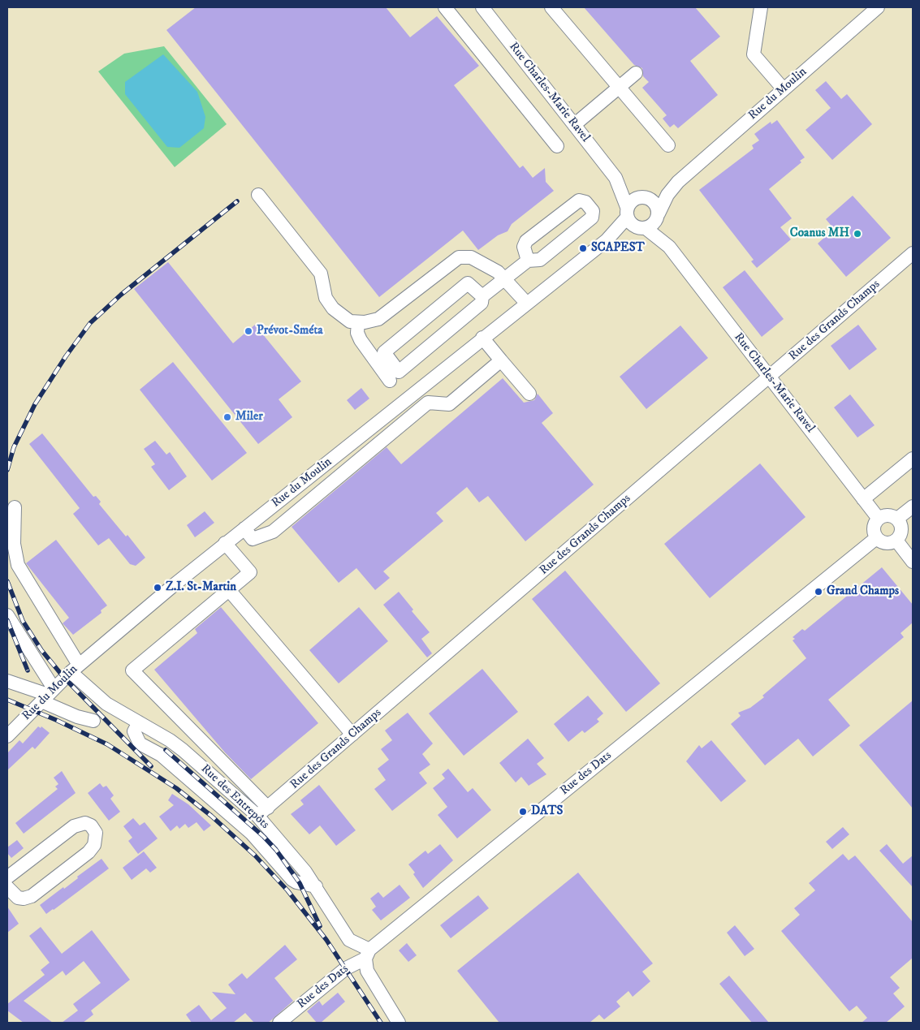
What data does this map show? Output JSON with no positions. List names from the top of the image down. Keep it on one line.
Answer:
{"streets":{"street":["Rue Charles-Marie Ravel","Rue du Moulin","Rue des Grands Champs","Rue des Dats","Rue des Entrepôts"]},"crossings":[["Rue Charles-Marie Ravel","Rue du Moulin"],["Rue Charles-Marie Ravel","Rue des Grands Champs"],["Rue Charles-Marie Ravel","Rue des Dats"],["Rue du Moulin","Rue des Entrepôts"],["Rue des Grands Champs","Rue des Entrepôts"],["Rue des Dats","Rue des Entrepôts"]],"places":["Coanus MH","SCAPEST","Prévot-Sméta","Miler","Z.I. St-Martin","Grand Champs","DATS"]}
